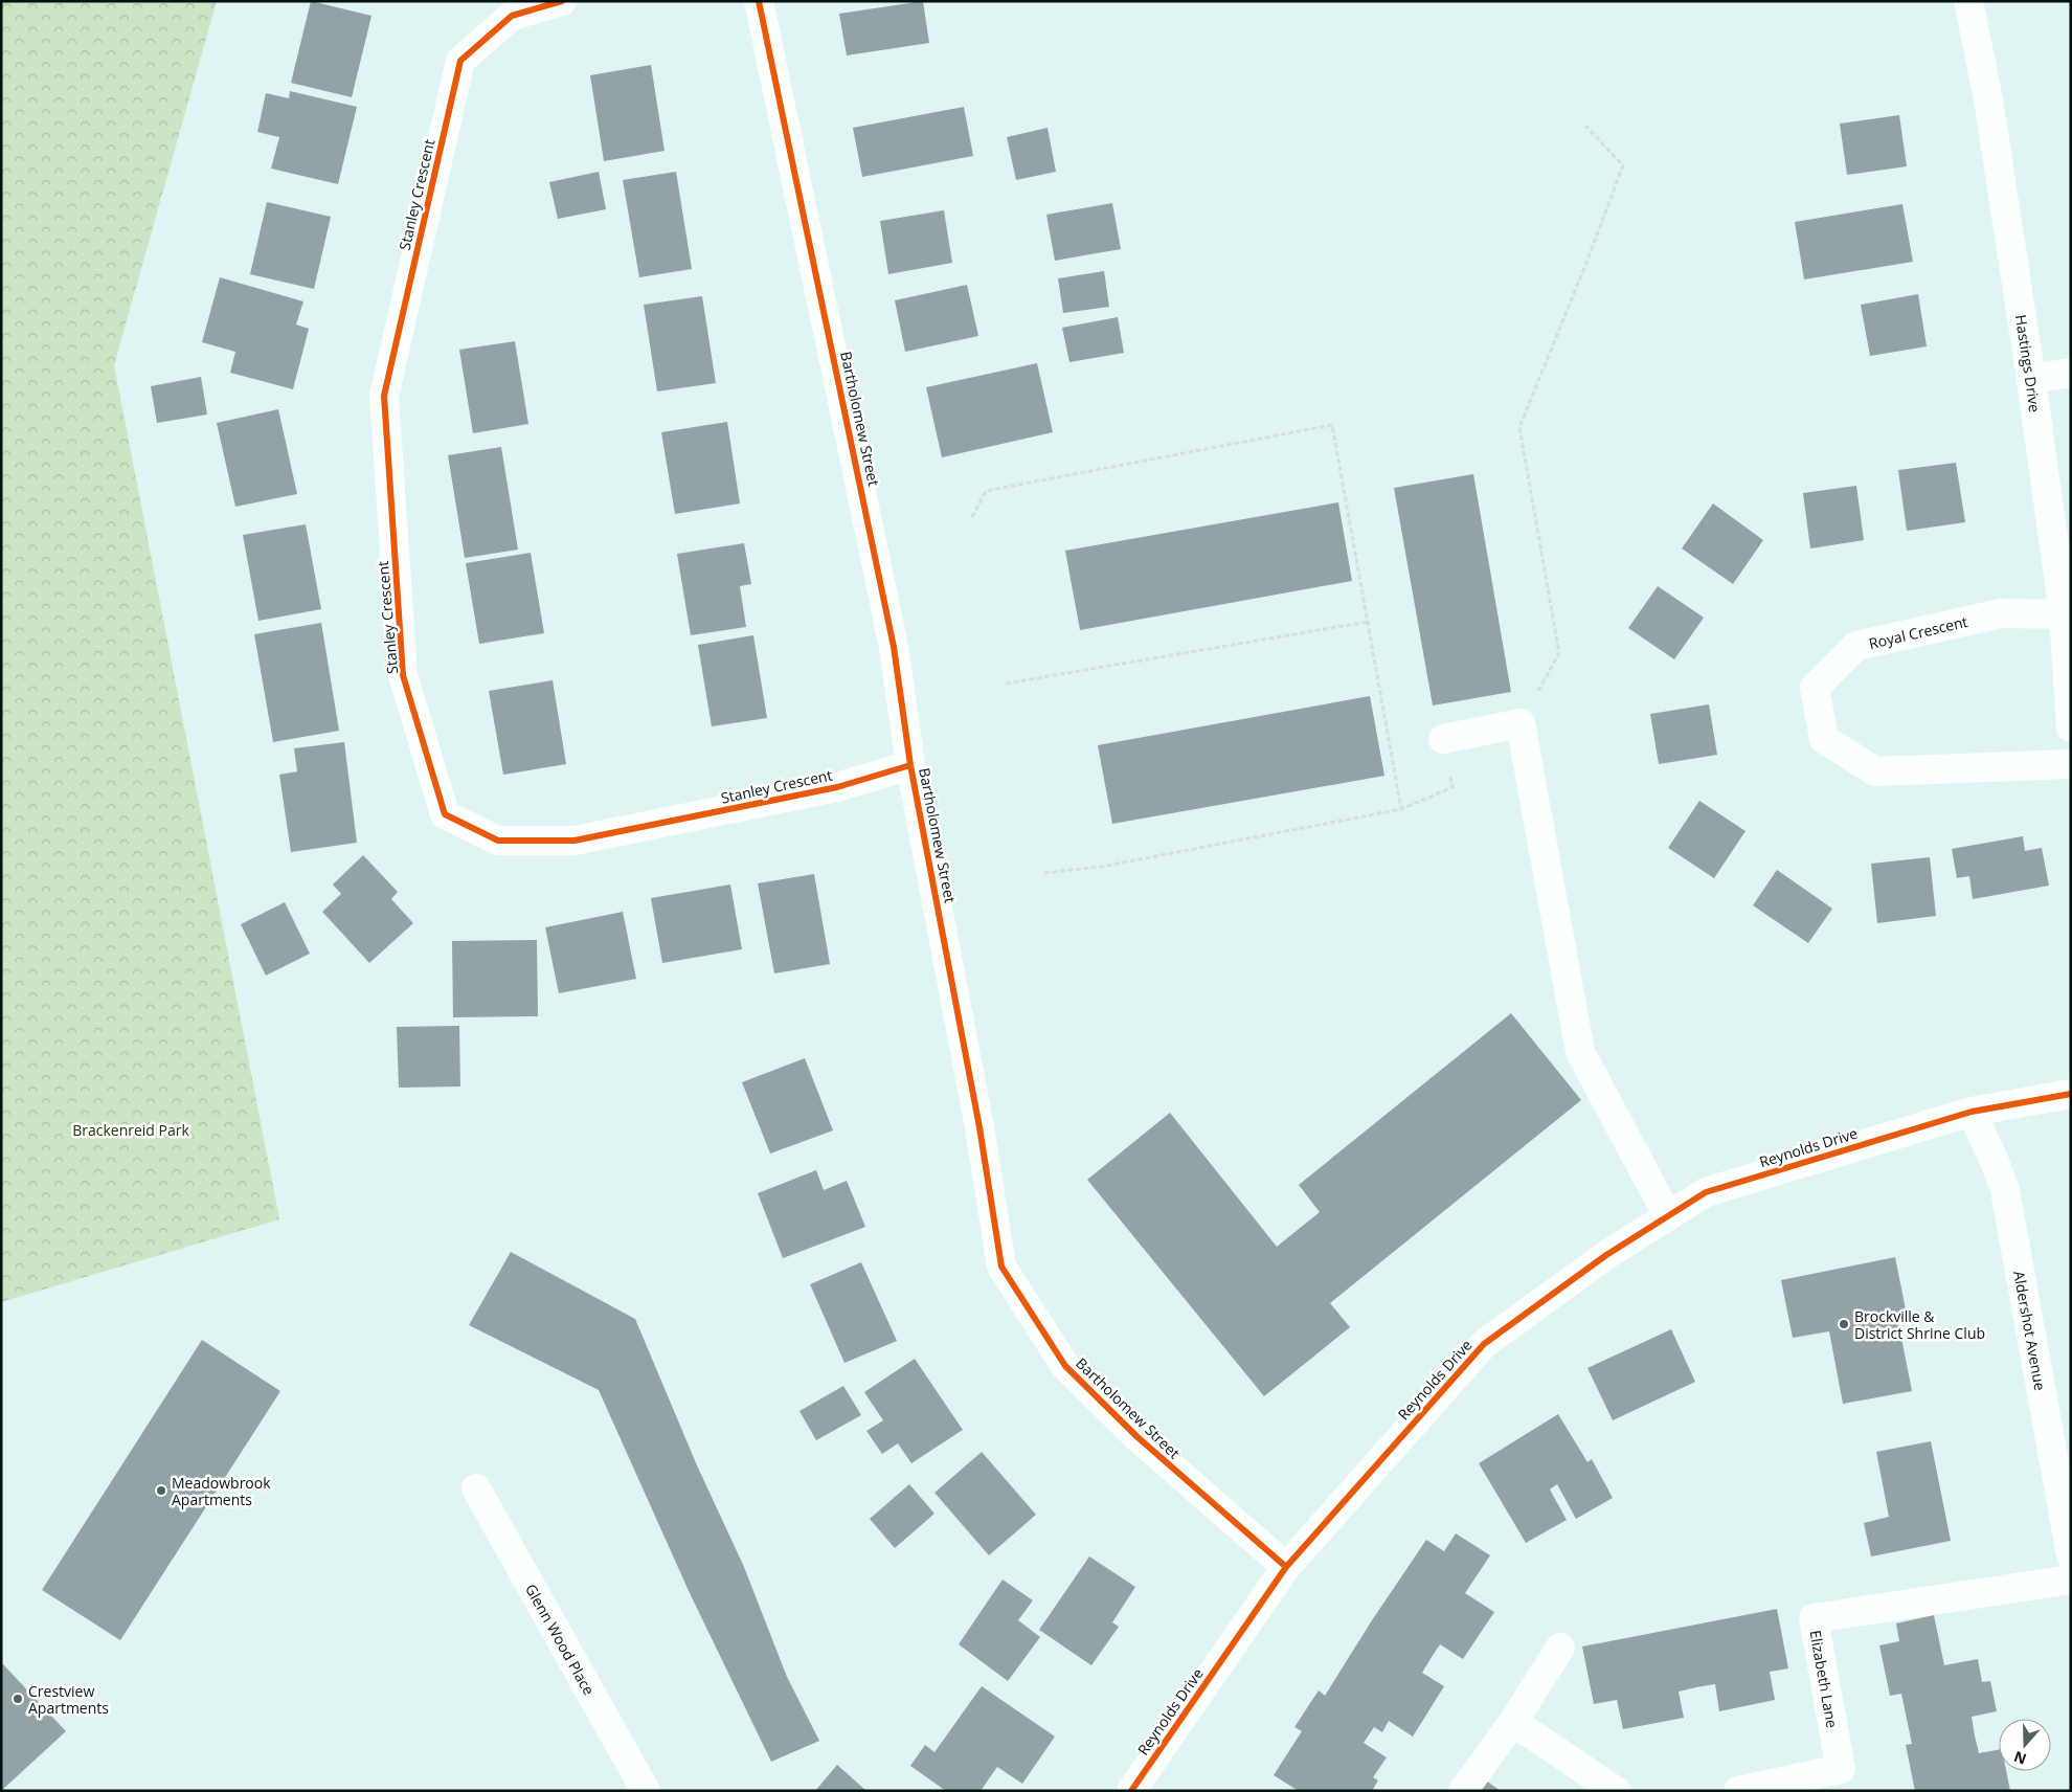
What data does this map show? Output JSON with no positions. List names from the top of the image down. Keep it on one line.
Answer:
{"streets":{"street":["Stanley Crescent","Hastings Drive","Bartholomew Street","Royal Crescent","Reynolds Drive","Aldershot Avenue","Glenn Wood Place","Elizabeth Lane"]},"crossings":[["Stanley Crescent","Bartholomew Street"],["Hastings Drive","Royal Crescent"],["Bartholomew Street","Reynolds Drive"],["Reynolds Drive","Aldershot Avenue"]],"parks":["Brackenreid Park"],"places":["Brockville & District Shrine Club","Meadowbrook Apartments","Crestview Apartments"],"north":"bottom"}
